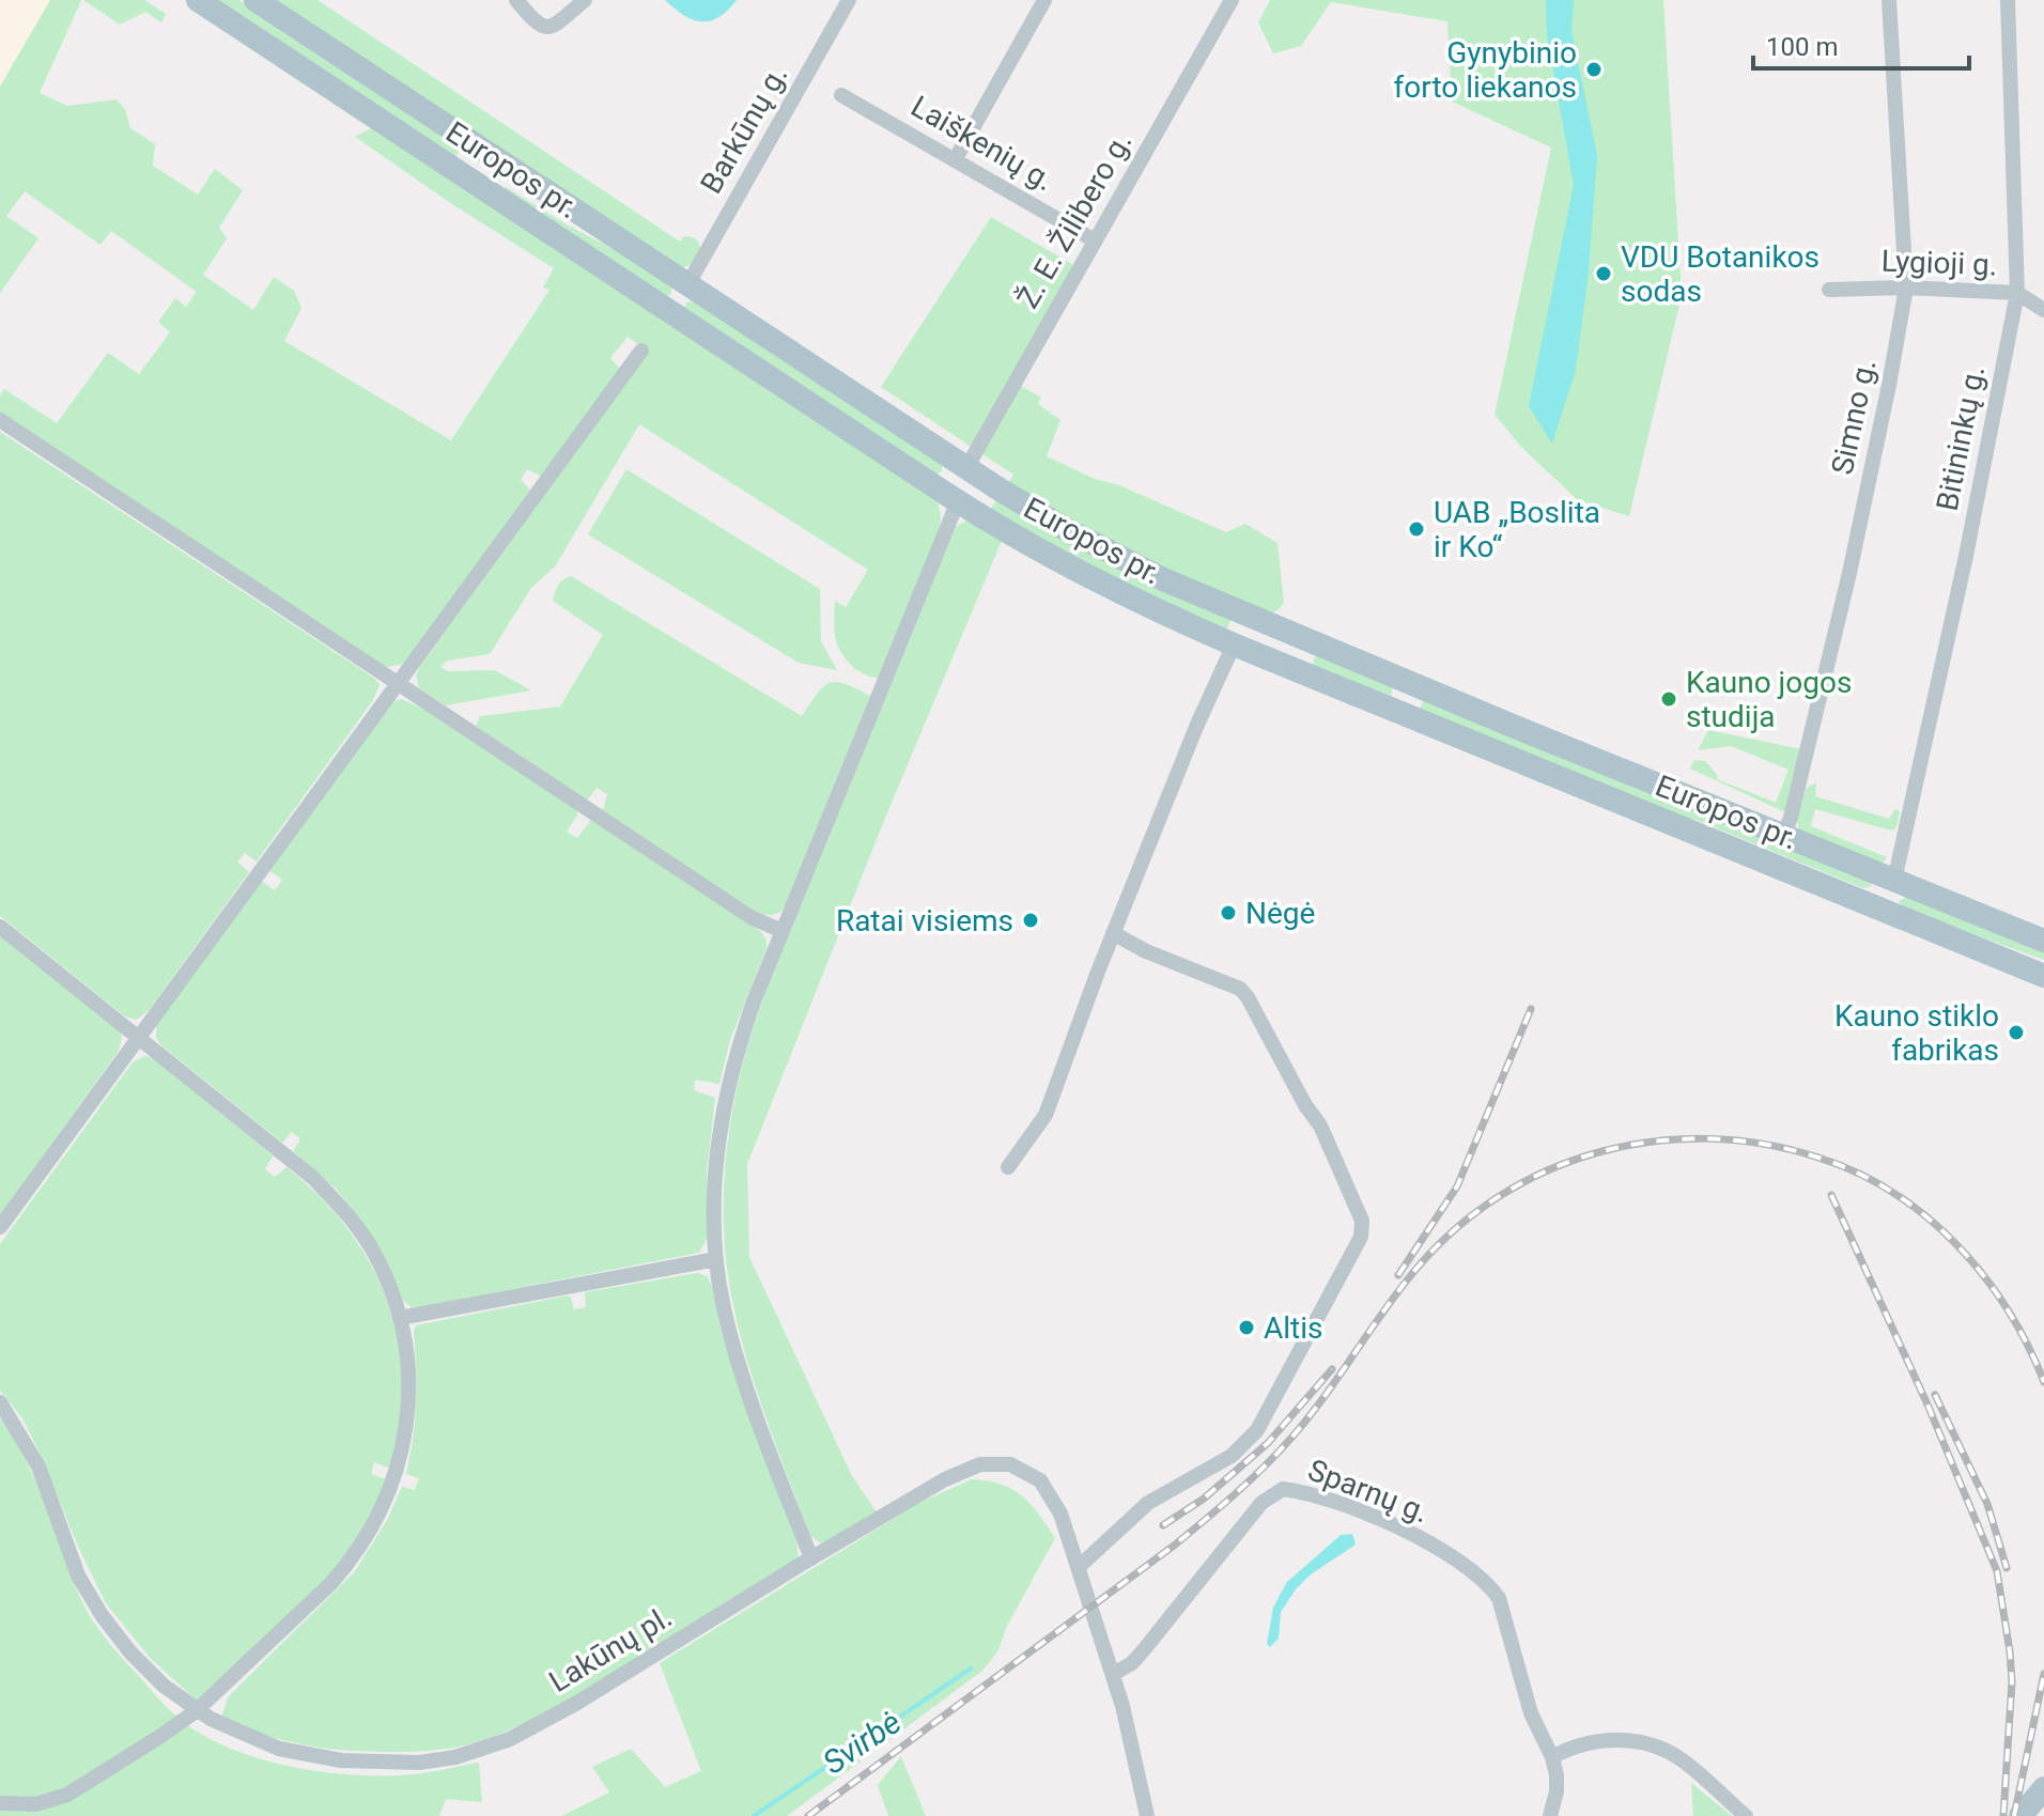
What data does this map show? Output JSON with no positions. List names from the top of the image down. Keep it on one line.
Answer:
{"streets":{"main road":["Europos pr."],"street":["Barkūnų g.","Laiškenių g.","Ž. E. Žilibero g.","Lygioji g.","Simno g.","Bitininkų g.","Sparnų g.","Lakūnų pl."]},"crossings":[["Barkūnų g.","Europos pr."],["Laiškenių g.","Ž. E. Žilibero g."],["Europos pr.","Ž. E. Žilibero g."],["Europos pr.","Simno g."],["Europos pr.","Bitininkų g."],["Lygioji g.","Simno g."],["Lygioji g.","Bitininkų g."],["Sparnų g.","Lakūnų pl."]],"water":["Svirbė"],"places":["Gynybinio forto liekanos","VDU Botanikos sodas","UAB „Boslita ir Ko“","Kauno jogos studija","Nėgė","Ratai visiems","Kauno stiklo fabrikas","Altis"],"scale_bar":"100 m"}
